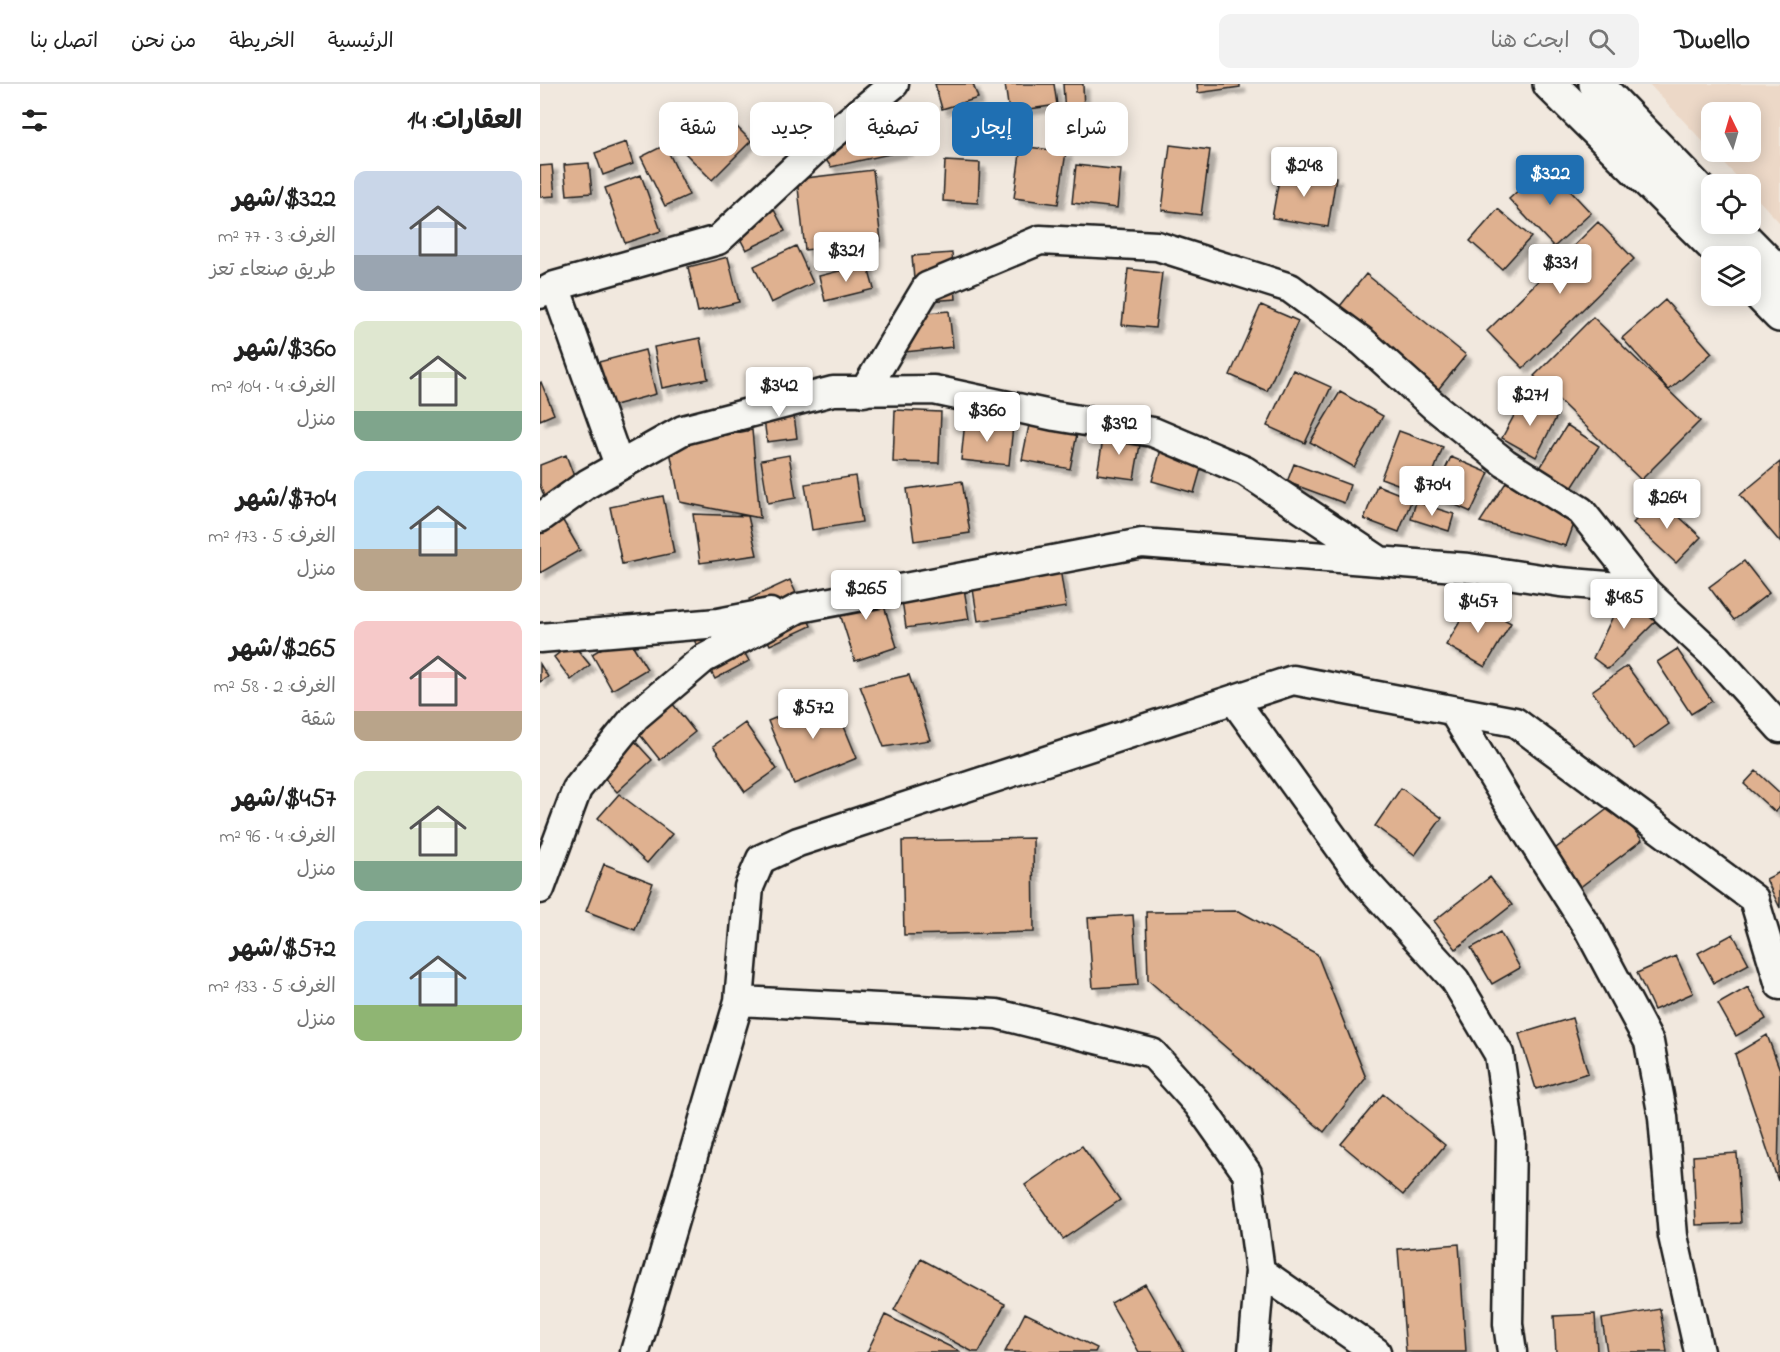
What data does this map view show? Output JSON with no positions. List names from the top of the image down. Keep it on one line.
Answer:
{"north":"top","page":{"header":"Dwello","search":"ابحث هنا","nav":["الرئيسية","الخريطة","من نحن","اتصل بنا"],"heading":"العقارات: 14","chip":["شراء","إيجار","تصفية","جديد","شقة"],"price":["$248","$322","$321","$331","$342","$271","$360","$392","$704","$264","$265","$485","$457","$572"],"list":[{"name":"$322/شهر","note":"الغرف: 3 · 77 m² · طريق صنعاء تعز"},{"name":"$360/شهر","note":"الغرف: 4 · 104 m² · منزل"},{"name":"$704/شهر","note":"الغرف: 5 · 173 m² · منزل"},{"name":"$265/شهر","note":"الغرف: 2 · 58 m² · شقة"},{"name":"$457/شهر","note":"الغرف: 4 · 96 m² · منزل"},{"name":"$572/شهر","note":"الغرف: 5 · 133 m² · منزل"}]}}
